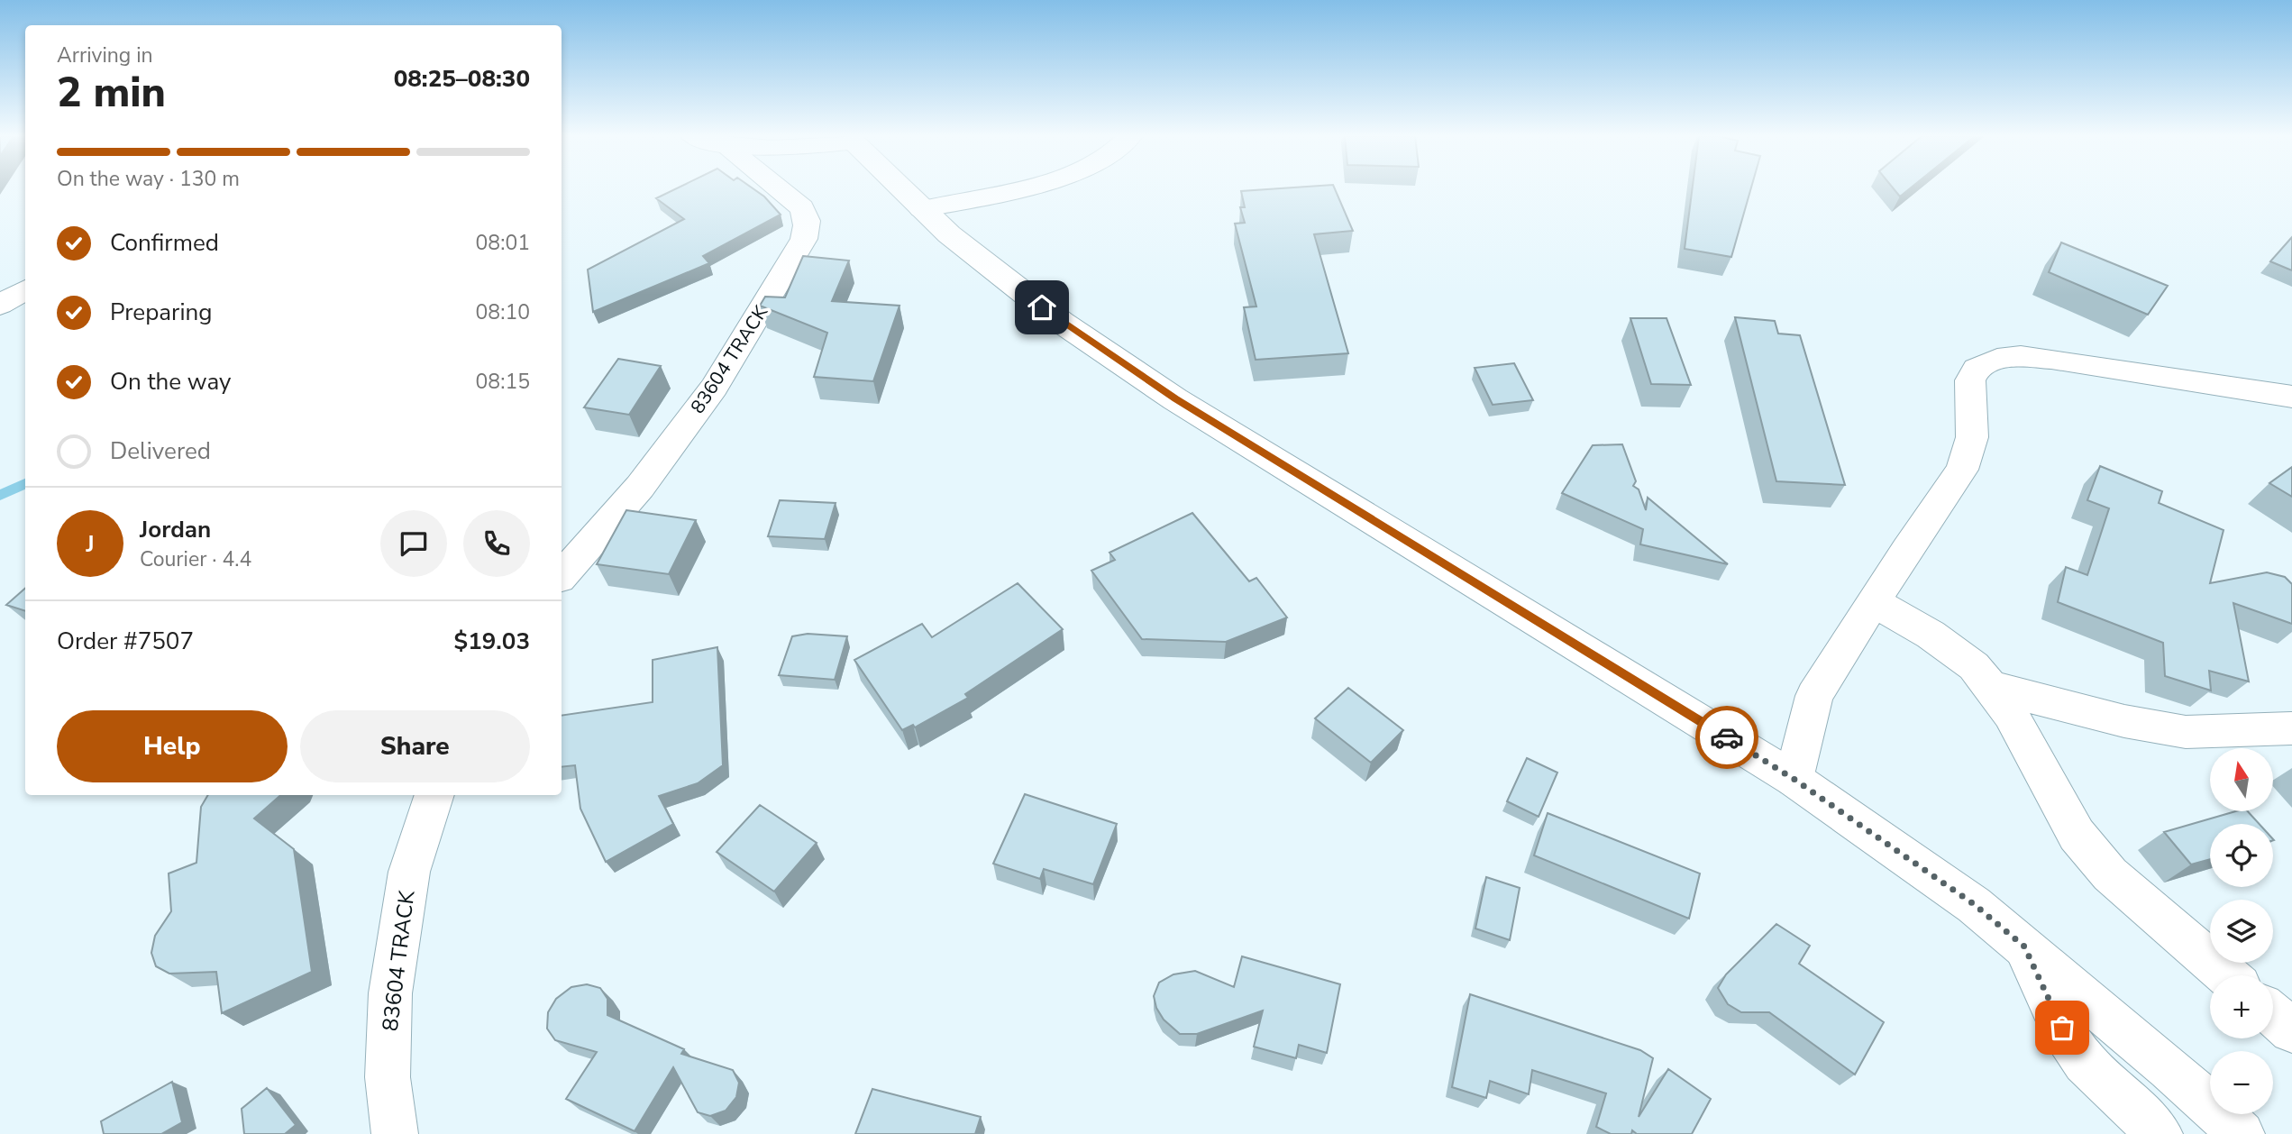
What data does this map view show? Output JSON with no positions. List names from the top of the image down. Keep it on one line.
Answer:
{"streets":{"street":["83604 TRACK"]},"north":"top","page":{"heading":["2 min","Arriving in","08:25–08:30"],"panel":["Jordan","Courier · 4.4","Order #7507","$19.03"],"bar":"On the way · 130 m","list":[["Confirmed","08:01"],["Preparing","08:10"],["On the way","08:15"],"Delivered"],"round":"J","buttons":["Help","Share"],"map_buttons":["+","−"]}}
